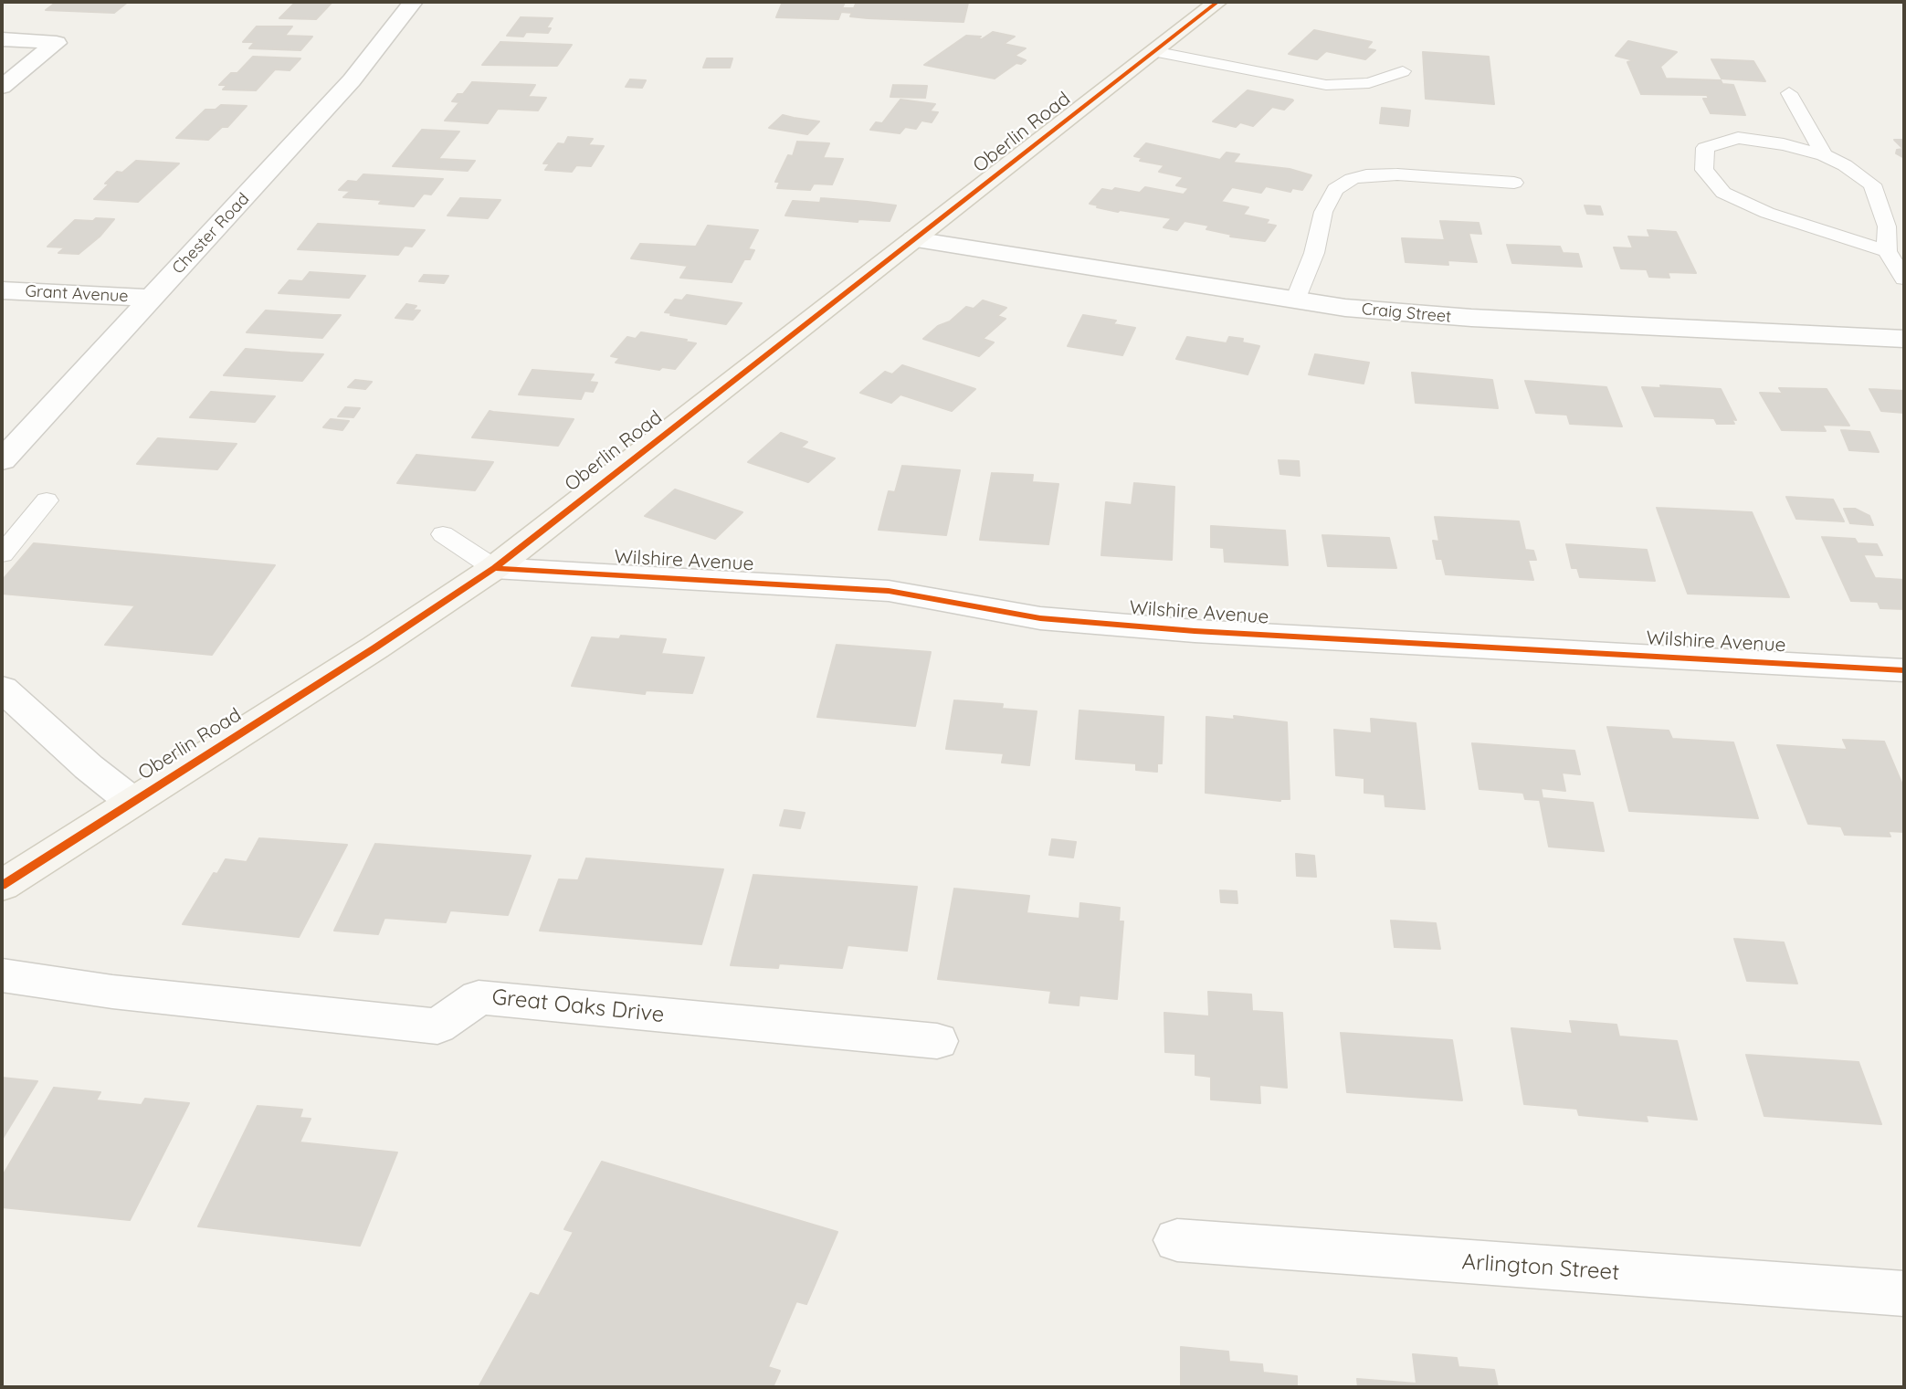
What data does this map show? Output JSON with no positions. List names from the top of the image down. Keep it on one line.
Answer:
{"streets":{"main road":["Oberlin Road"],"street":["Chester Road","Grant Avenue","Craig Street","Wilshire Avenue","Great Oaks Drive","Arlington Street"]},"crossings":[["Oberlin Road","Craig Street"],["Oberlin Road","Wilshire Avenue"],["Chester Road","Grant Avenue"]]}
